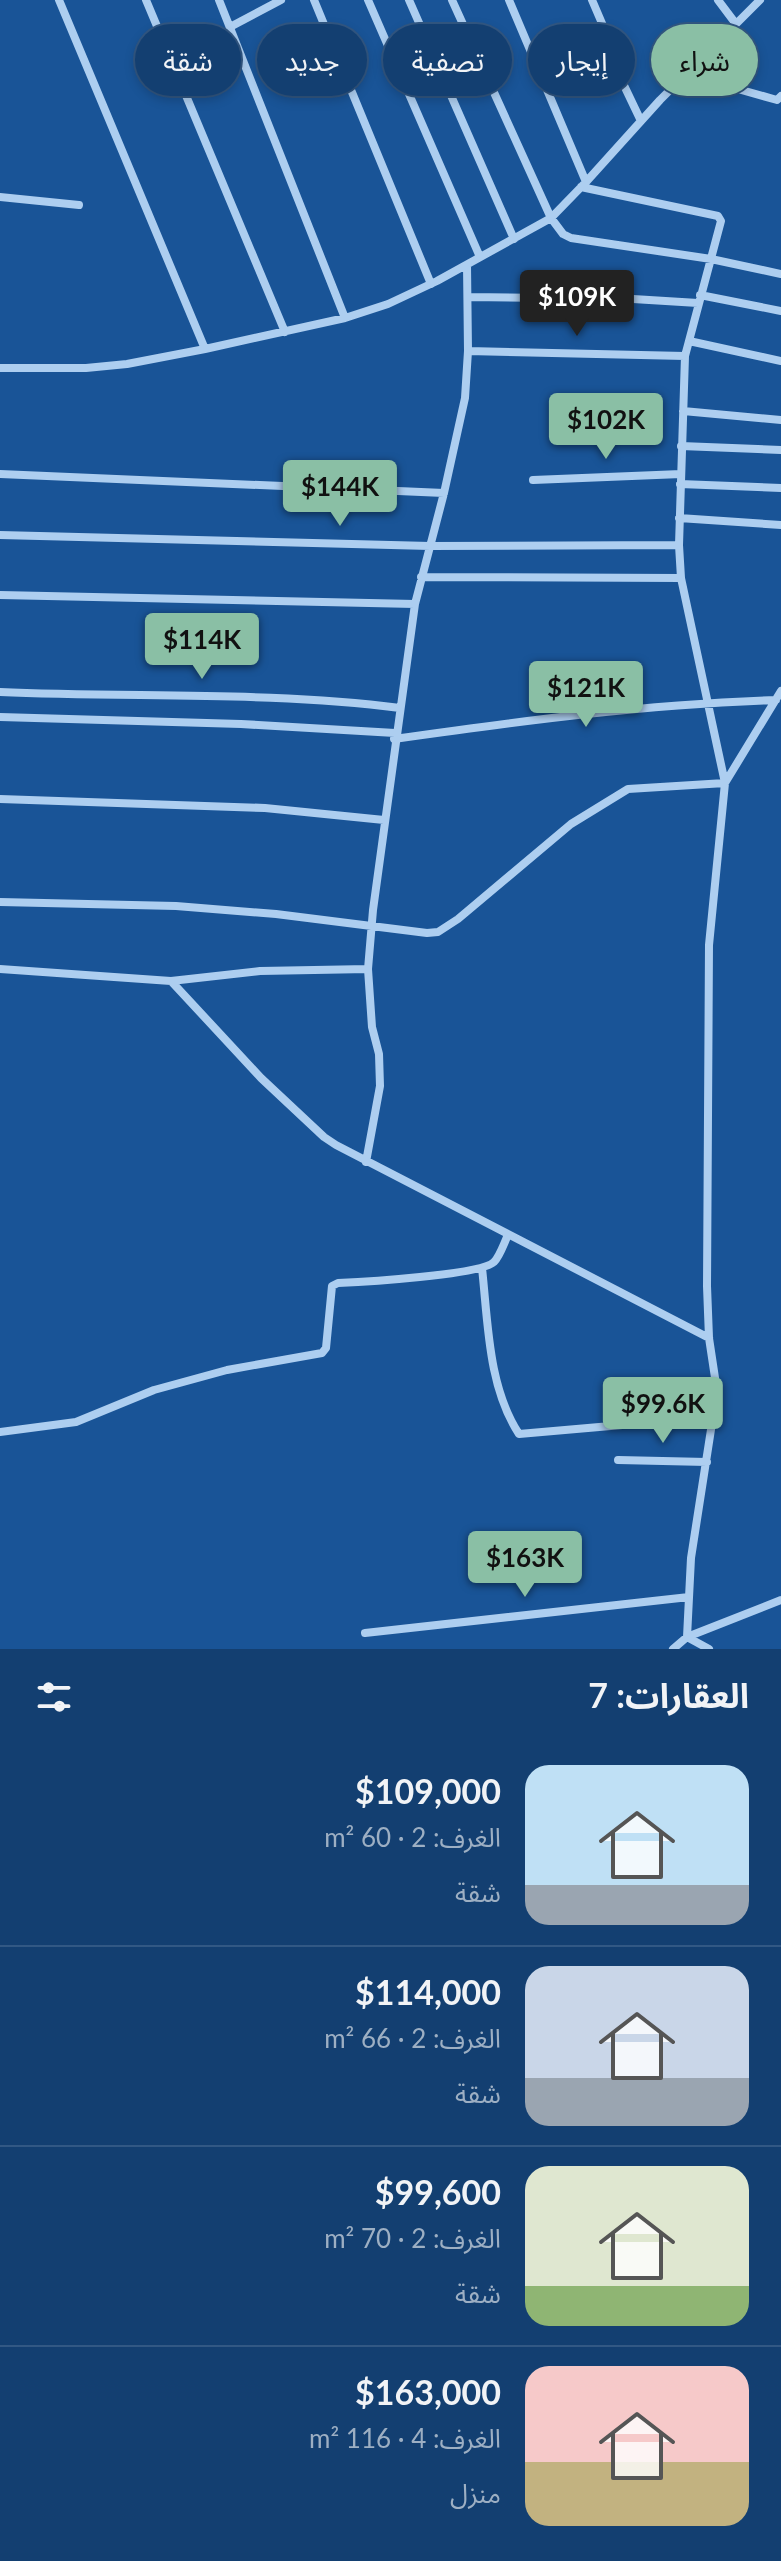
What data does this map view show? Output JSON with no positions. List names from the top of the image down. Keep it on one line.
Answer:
{"page":{"chip":["شراء","إيجار","تصفية","جديد","شقة"],"price":["$109K","$102K","$144K","$114K","$121K","$99.6K","$163K"],"heading":"العقارات: 7","list":[{"name":"$109,000","note":"الغرف: 2 · 60 m² · شقة"},{"name":"$114,000","note":"الغرف: 2 · 66 m² · شقة"},{"name":"$99,600","note":"الغرف: 2 · 70 m² · شقة"},{"name":"$163,000","note":"الغرف: 4 · 116 m² · منزل"}]}}
